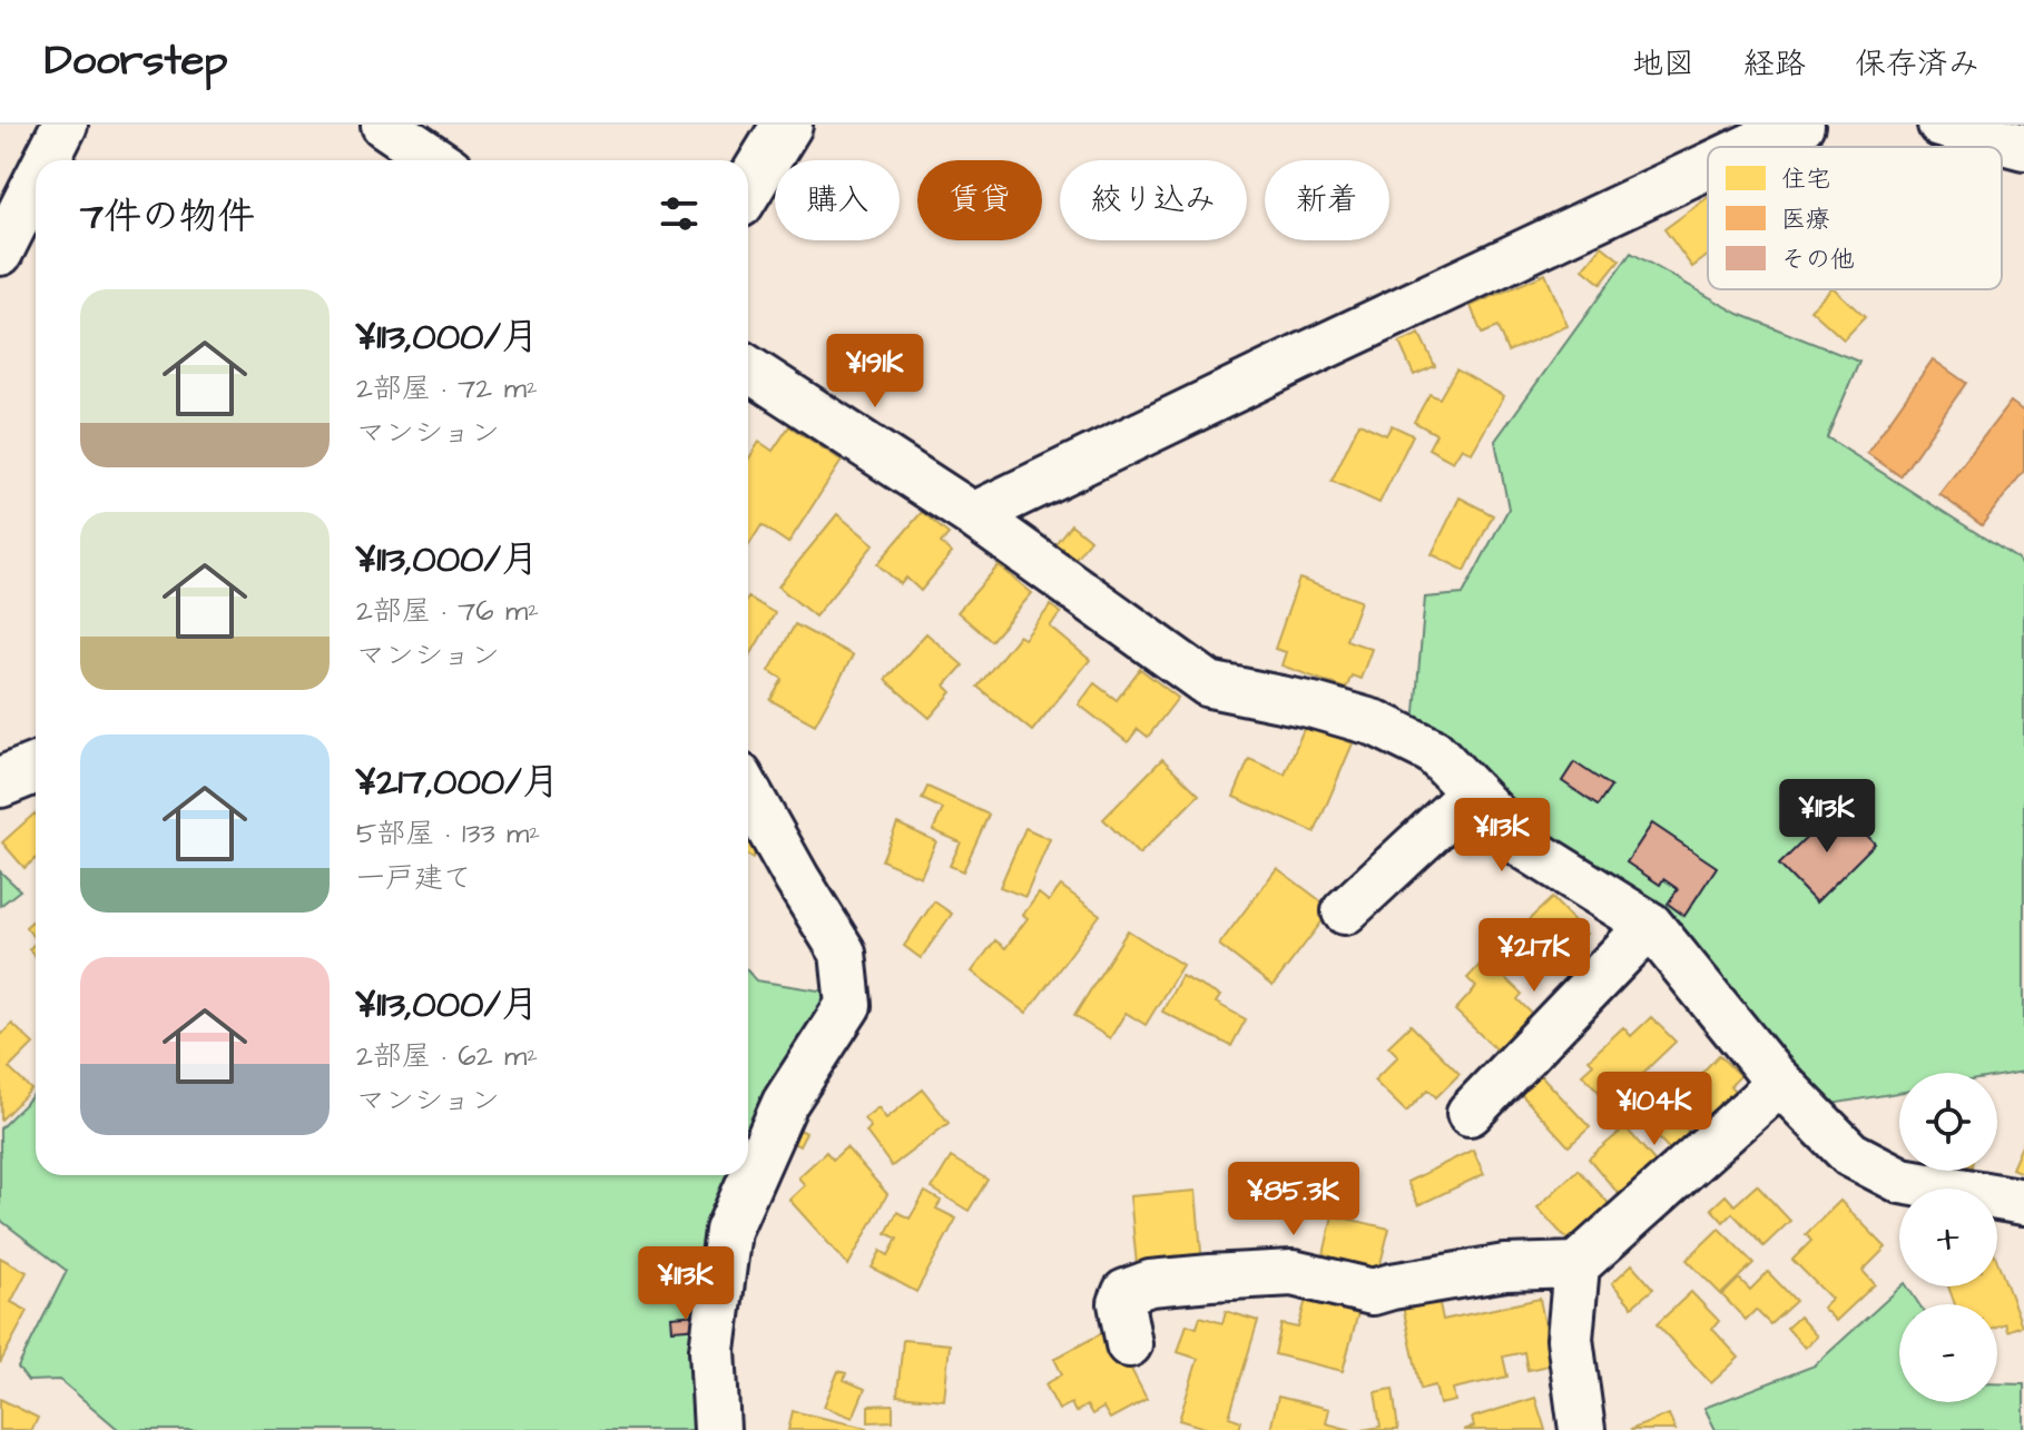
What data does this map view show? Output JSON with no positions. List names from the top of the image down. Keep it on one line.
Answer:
{"legend":["住宅","医療","その他"],"page":{"header":"Doorstep","nav":["地図","経路","保存済み"],"chip":["購入","賃貸","絞り込み","新着"],"heading":"7件の物件","list":[{"name":"¥113,000/月","note":"2部屋 · 72 m² · マンション"},{"name":"¥113,000/月","note":"2部屋 · 76 m² · マンション"},{"name":"¥217,000/月","note":"5部屋 · 133 m² · 一戸建て"},{"name":"¥113,000/月","note":"2部屋 · 62 m² · マンション"}],"price":["¥191K","¥113K","¥113K","¥217K","¥104K","¥85.3K","¥113K"],"map_buttons":["+","−"]}}
